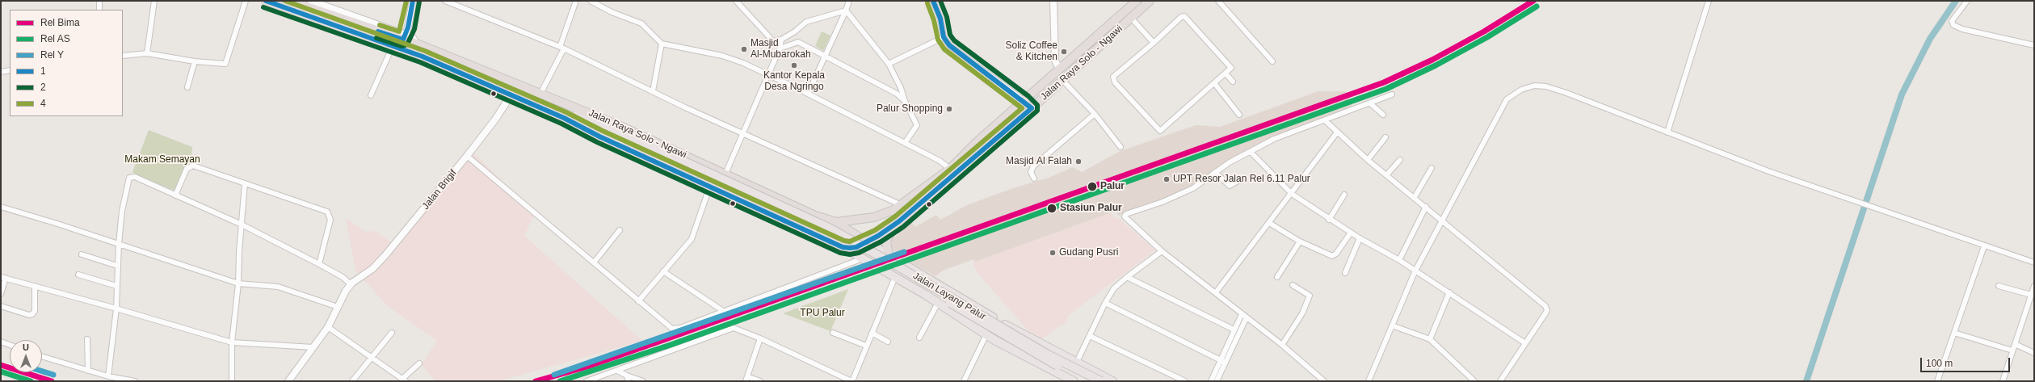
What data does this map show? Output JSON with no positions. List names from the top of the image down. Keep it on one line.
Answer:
{"streets":{"highway":["Jalan Raya Solo - Ngawi"],"main road":["Jalan Layang Palur"],"street":["Jalan Brigif"]},"crossings":[["Jalan Raya Solo - Ngawi","Jalan Brigif"],["Jalan Raya Solo - Ngawi","Jalan Layang Palur"]],"parks":["Makam Semayan","TPU Palur"],"places":["Masjid Al-Mubarokah","Soliz Coffee & Kitchen","Kantor Kepala Desa Ngringo","Palur Shopping","Masjid Al Falah","UPT Resor Jalan Rel 6.11 Palur","Palur","Stasiun Palur","Gudang Pusri"],"lines":["rail line Bima","transit line 1","transit line 2","transit line 4","rail line AS","rail line Y"],"legend":["Rel Bima","Rel AS","Rel Y","1","2","4"],"scale_bar":"100 m","north":"top"}
